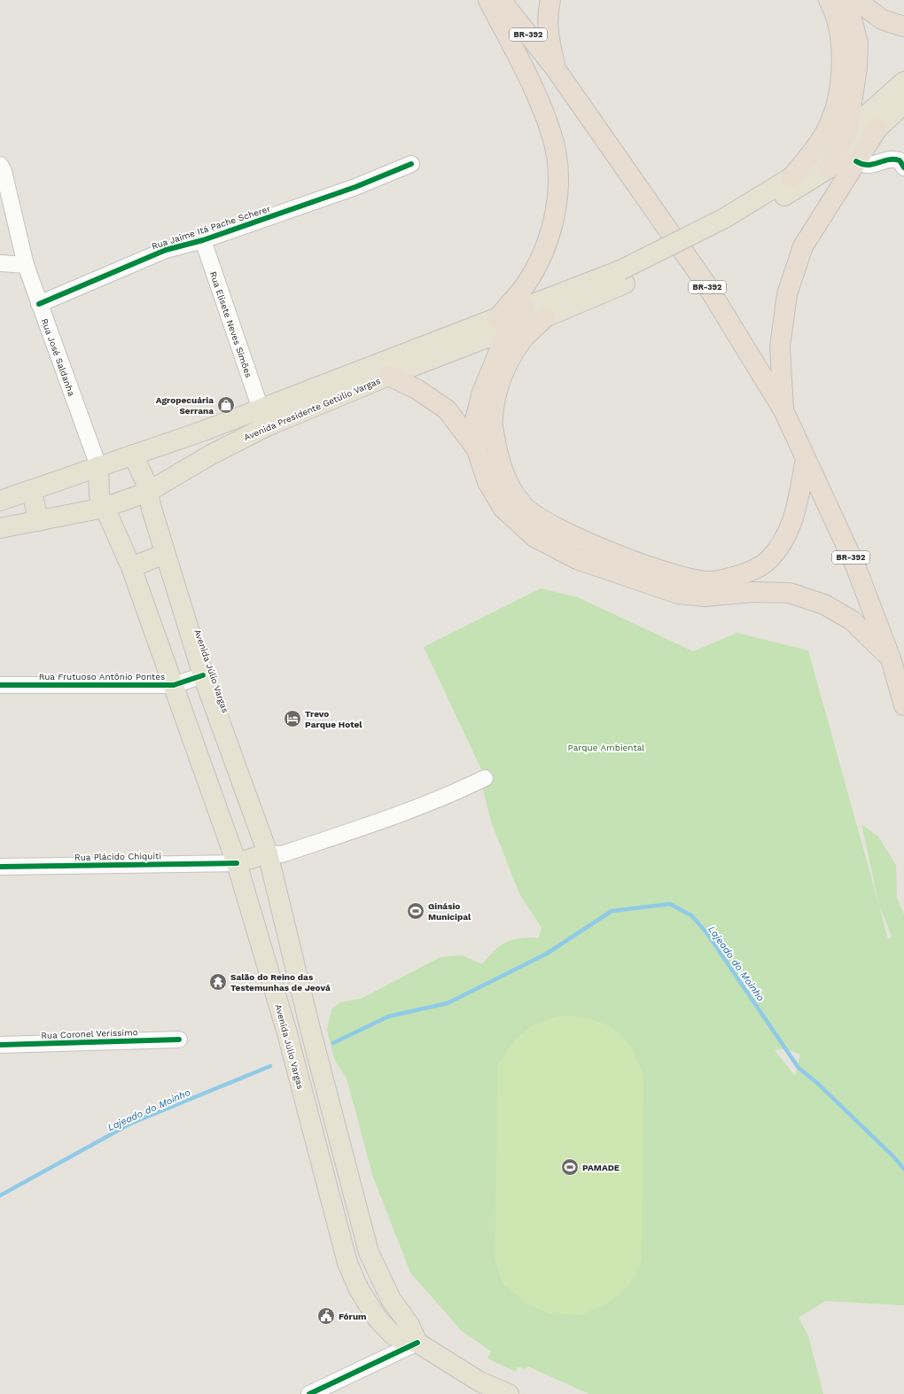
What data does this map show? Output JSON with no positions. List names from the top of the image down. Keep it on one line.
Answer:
{"streets":{"highway":["BR-392"],"main road":["Avenida Presidente Getúlio Vargas","Avenida Júlio Vargas","Rua Plácido Chiquiti"],"street":["Rua Jaime Itá Pache Scherer","Rua Elisete Neves Simões","Rua José Saldanha","Rua Frutuoso Antônio Pontes","Rua Coronel Veríssimo"]},"crossings":[["Rua Jaime Itá Pache Scherer","Rua Elisete Neves Simões"],["Rua Jaime Itá Pache Scherer","Rua José Saldanha"],["Rua Elisete Neves Simões","Avenida Presidente Getúlio Vargas"],["Rua José Saldanha","Avenida Presidente Getúlio Vargas"],["Rua José Saldanha","Avenida Júlio Vargas"],["Avenida Presidente Getúlio Vargas","Avenida Júlio Vargas"],["Avenida Júlio Vargas","Rua Frutuoso Antônio Pontes"],["Avenida Júlio Vargas","Rua Plácido Chiquiti"]],"water":["Lajeado do Moinho"],"parks":["Parque Ambiental"],"places":{"shop":["Agropecuária Serrana"],"hotel":["Trevo Parque Hotel"],"sports":["Ginásio Municipal","PAMADE"],"temple":["Salão do Reino das Testemunhas de Jeová"],"public building":["Fórum"]}}
